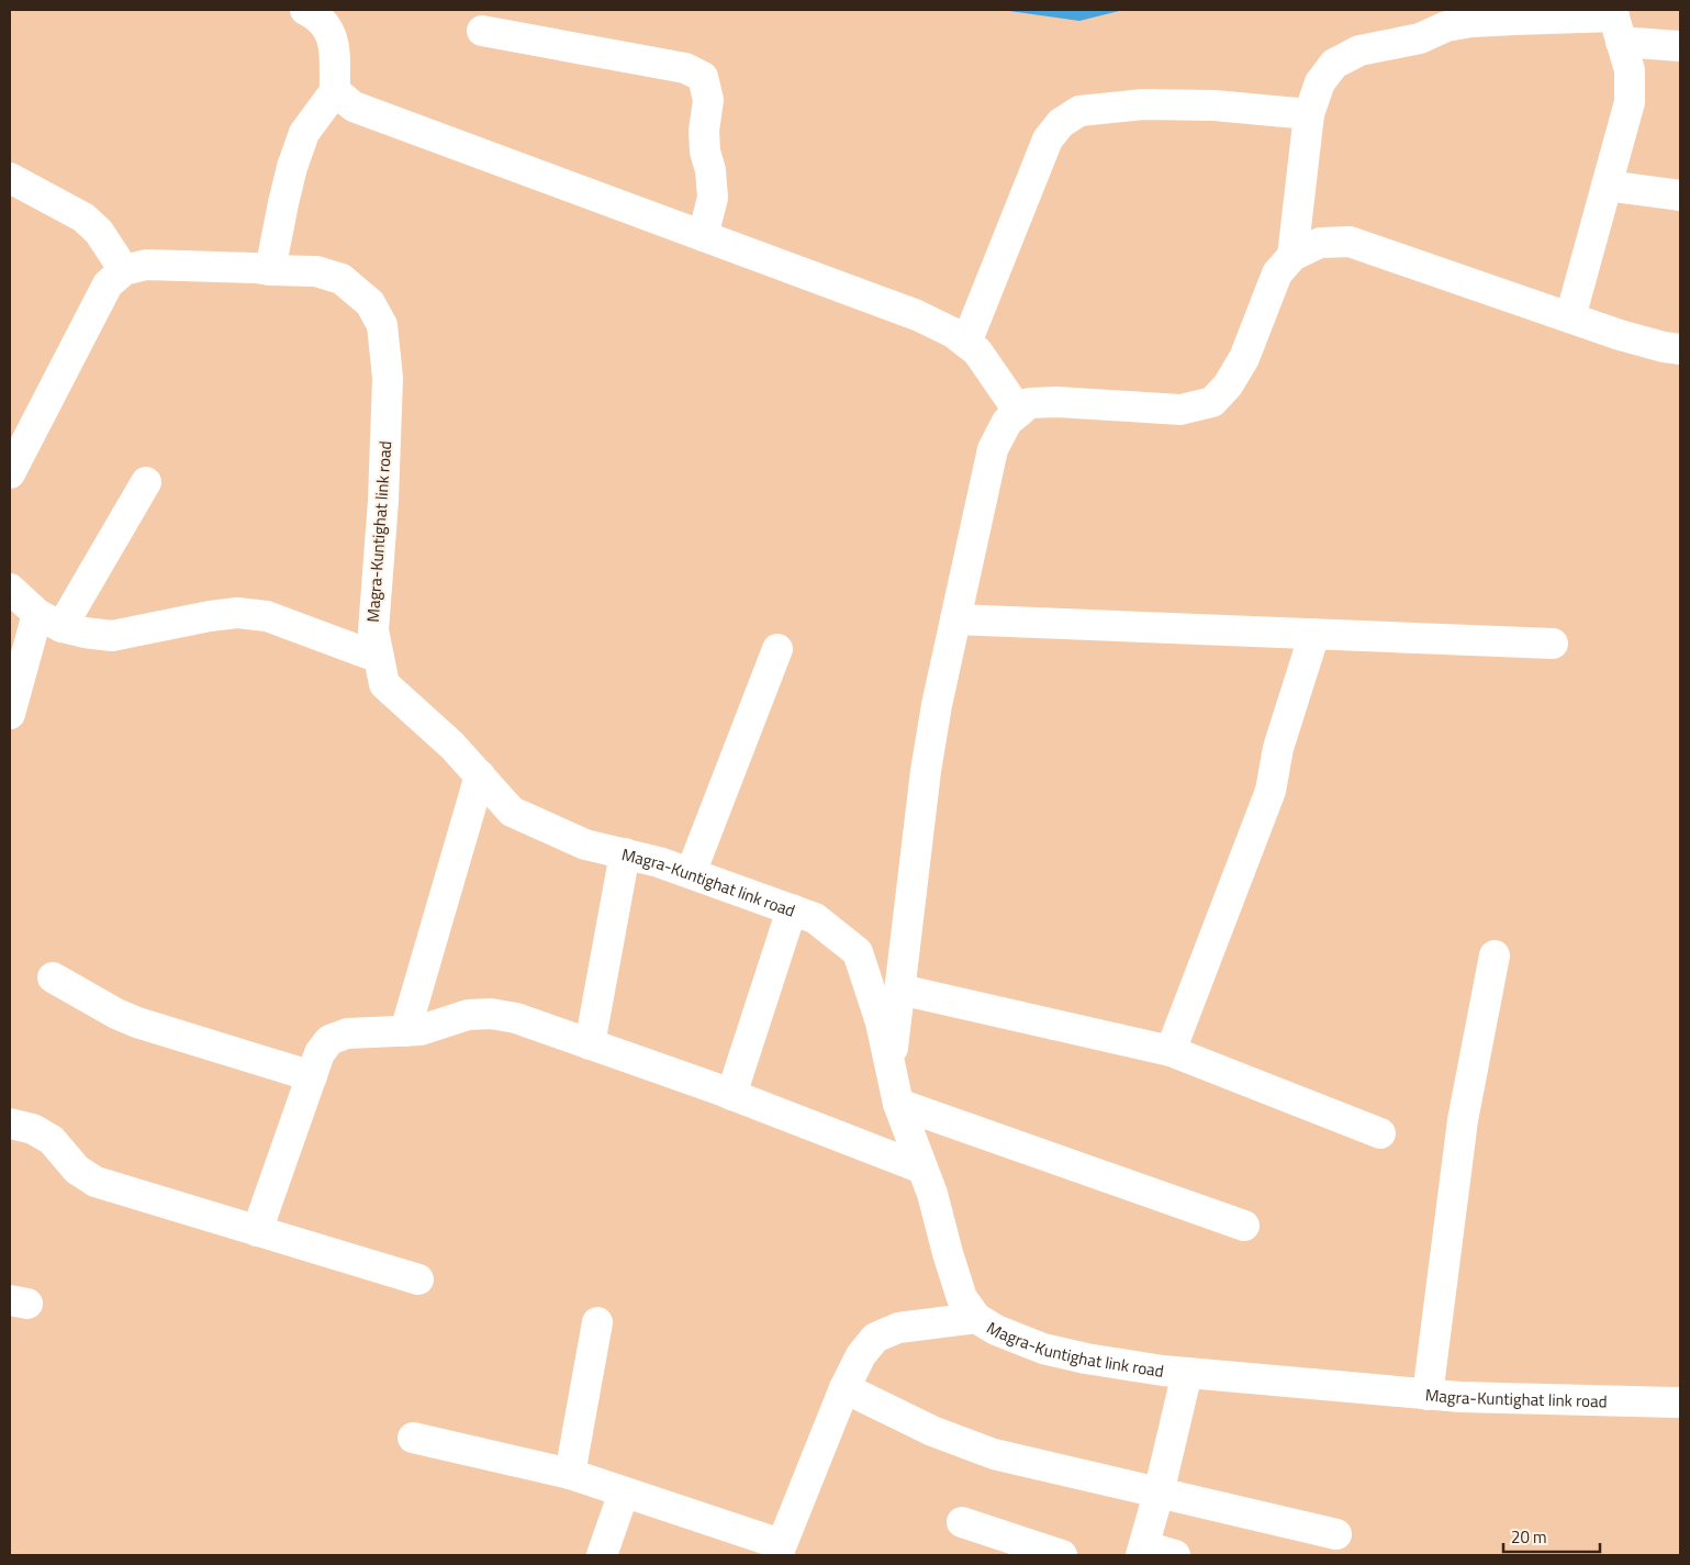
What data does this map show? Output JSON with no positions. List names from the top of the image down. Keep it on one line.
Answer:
{"streets":{"street":["Magra-Kuntighat link road"]},"scale_bar":"20 m"}
